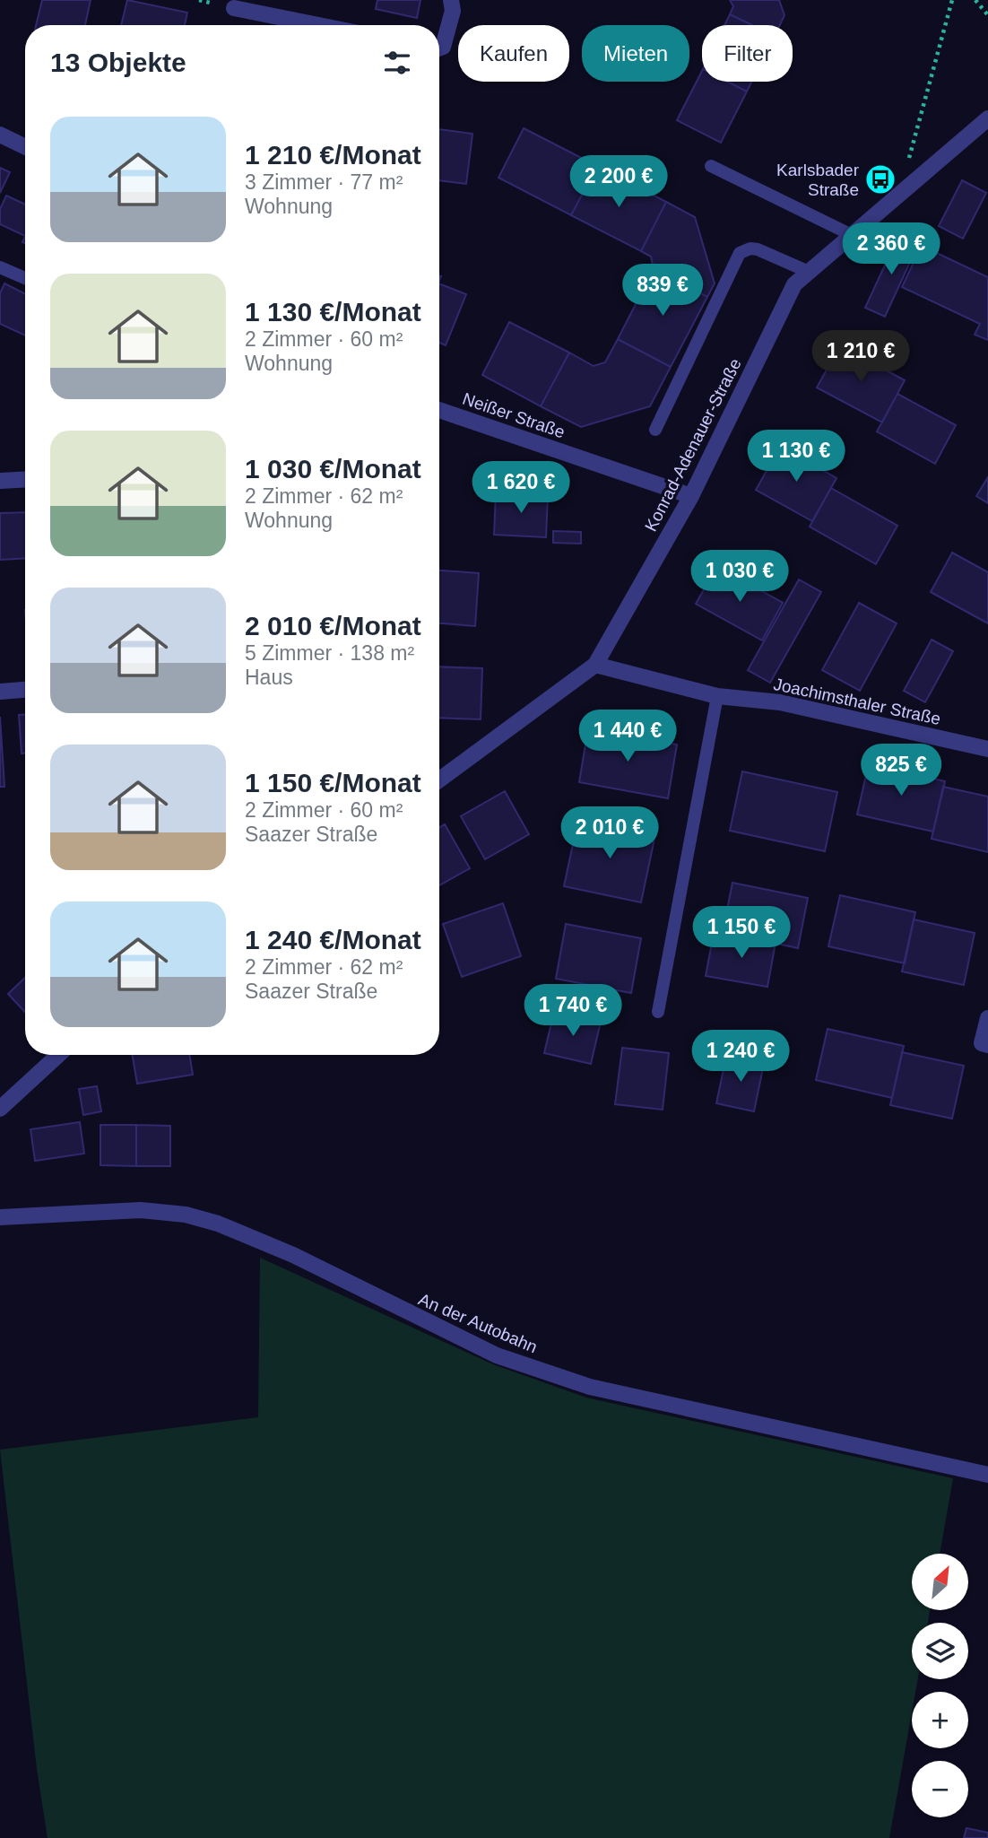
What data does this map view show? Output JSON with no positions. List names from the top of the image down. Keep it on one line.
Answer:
{"streets":{"street":["Neißer Straße","Konrad-Adenauer-Straße","Joachimsthaler Straße","An der Autobahn"]},"crossings":[["Neißer Straße","Konrad-Adenauer-Straße"],["Konrad-Adenauer-Straße","Joachimsthaler Straße"]],"places":{"bus stop":["Karlsbader Straße"]},"north":"top right","page":{"chip":["Kaufen","Mieten","Filter"],"heading":"13 Objekte","list":[{"name":"1 210 €/Monat","note":"3 Zimmer · 77 m² · Wohnung"},{"name":"1 130 €/Monat","note":"2 Zimmer · 60 m² · Wohnung"},{"name":"1 030 €/Monat","note":"2 Zimmer · 62 m² · Wohnung"},{"name":"2 010 €/Monat","note":"5 Zimmer · 138 m² · Haus"},{"name":"1 150 €/Monat","note":"2 Zimmer · 60 m² · Saazer Straße"},{"name":"1 240 €/Monat","note":"2 Zimmer · 62 m² · Saazer Straße"}],"price":["2 200 €","2 360 €","839 €","1 210 €","1 130 €","1 620 €","1 030 €","1 440 €","825 €","2 010 €","1 150 €","1 740 €","1 240 €"],"map_buttons":["+","−"]}}
